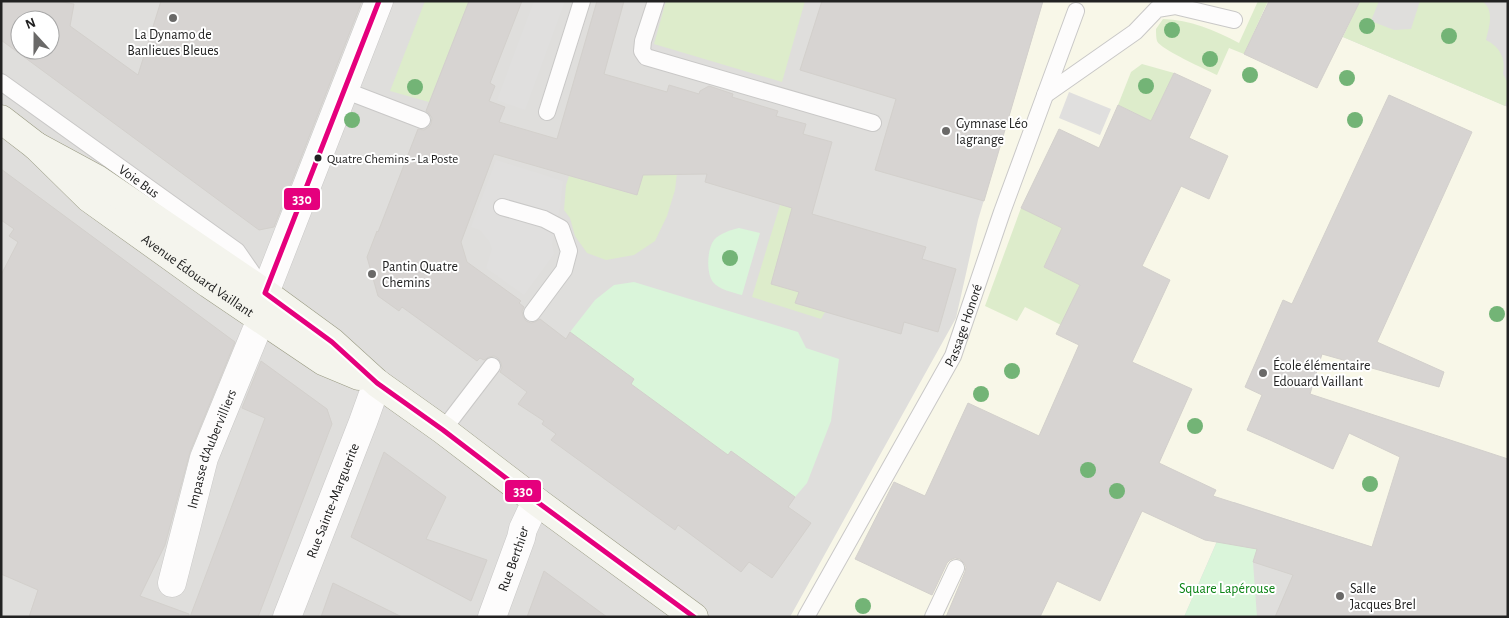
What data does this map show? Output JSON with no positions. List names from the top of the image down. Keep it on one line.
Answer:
{"streets":{"main road":["Avenue Édouard Vaillant"],"street":["Impasse d'Aubervilliers","Rue Sainte-Marguerite","Rue Berthier"],"lane":["Voie Bus","Passage Honoré"]},"crossings":[["Voie Bus","Avenue Édouard Vaillant"],["Avenue Édouard Vaillant","Impasse d'Aubervilliers"],["Avenue Édouard Vaillant","Rue Sainte-Marguerite"],["Avenue Édouard Vaillant","Rue Berthier"]],"parks":["Square Lapérouse"],"places":["La Dynamo de Banlieues Bleues","Gymnase Léo lagrange","Quatre Chemins - La Poste","Pantin Quatre Chemins","École élémentaire Edouard Vaillant","Salle Jacques Brel"],"lines":["transit line 330"],"north":"top"}
